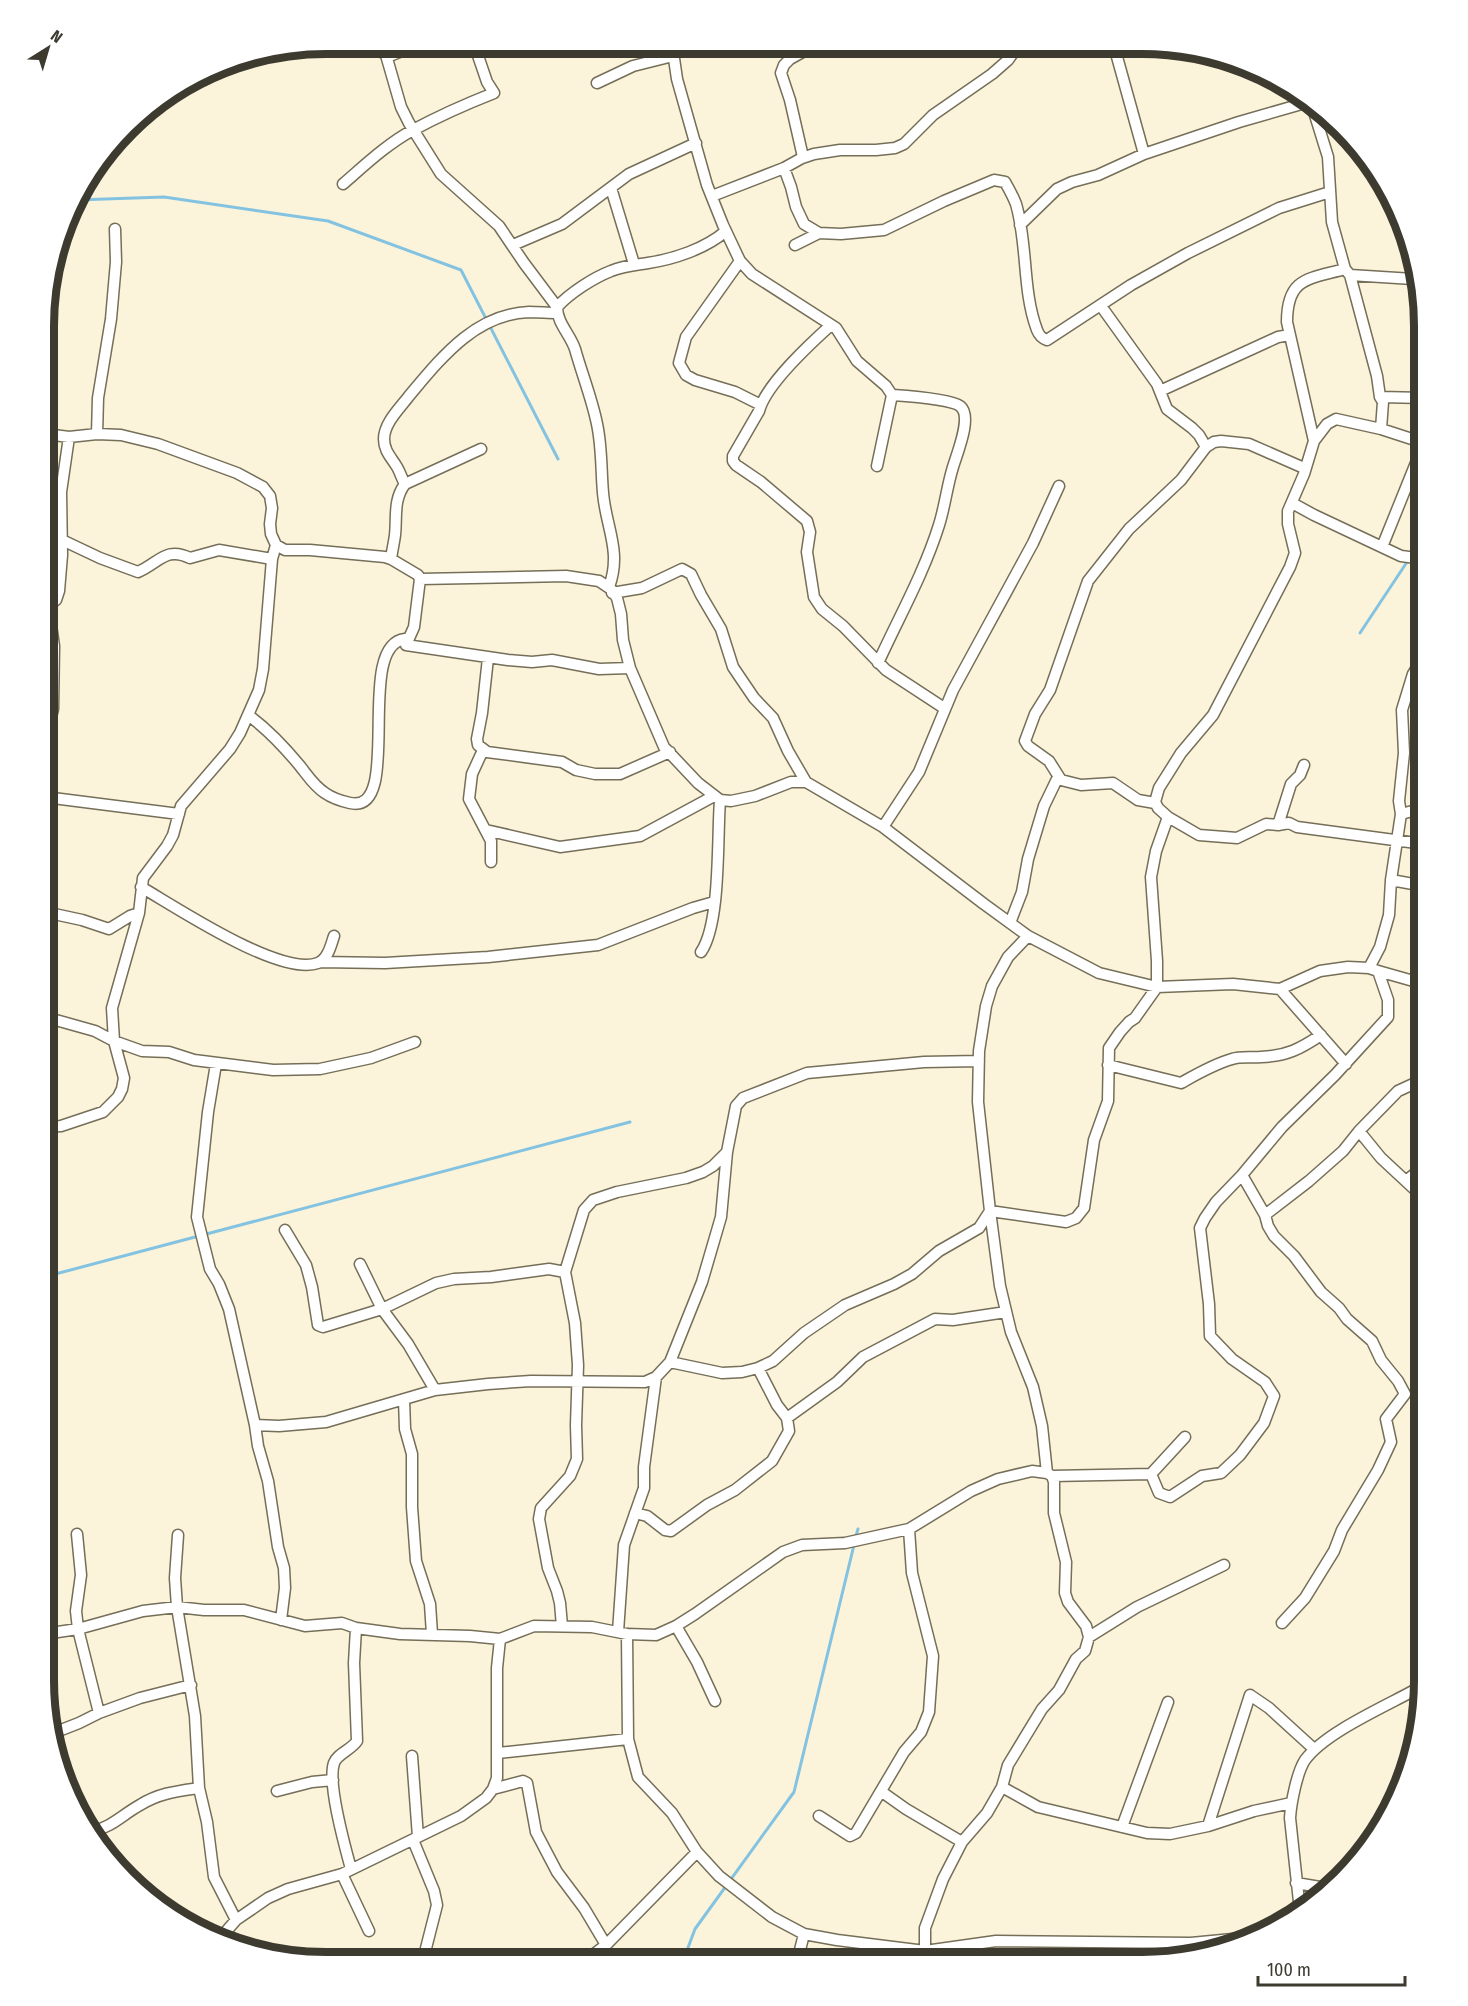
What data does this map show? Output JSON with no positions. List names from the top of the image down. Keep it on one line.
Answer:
{"scale_bar":"100 m","north":"top right"}
